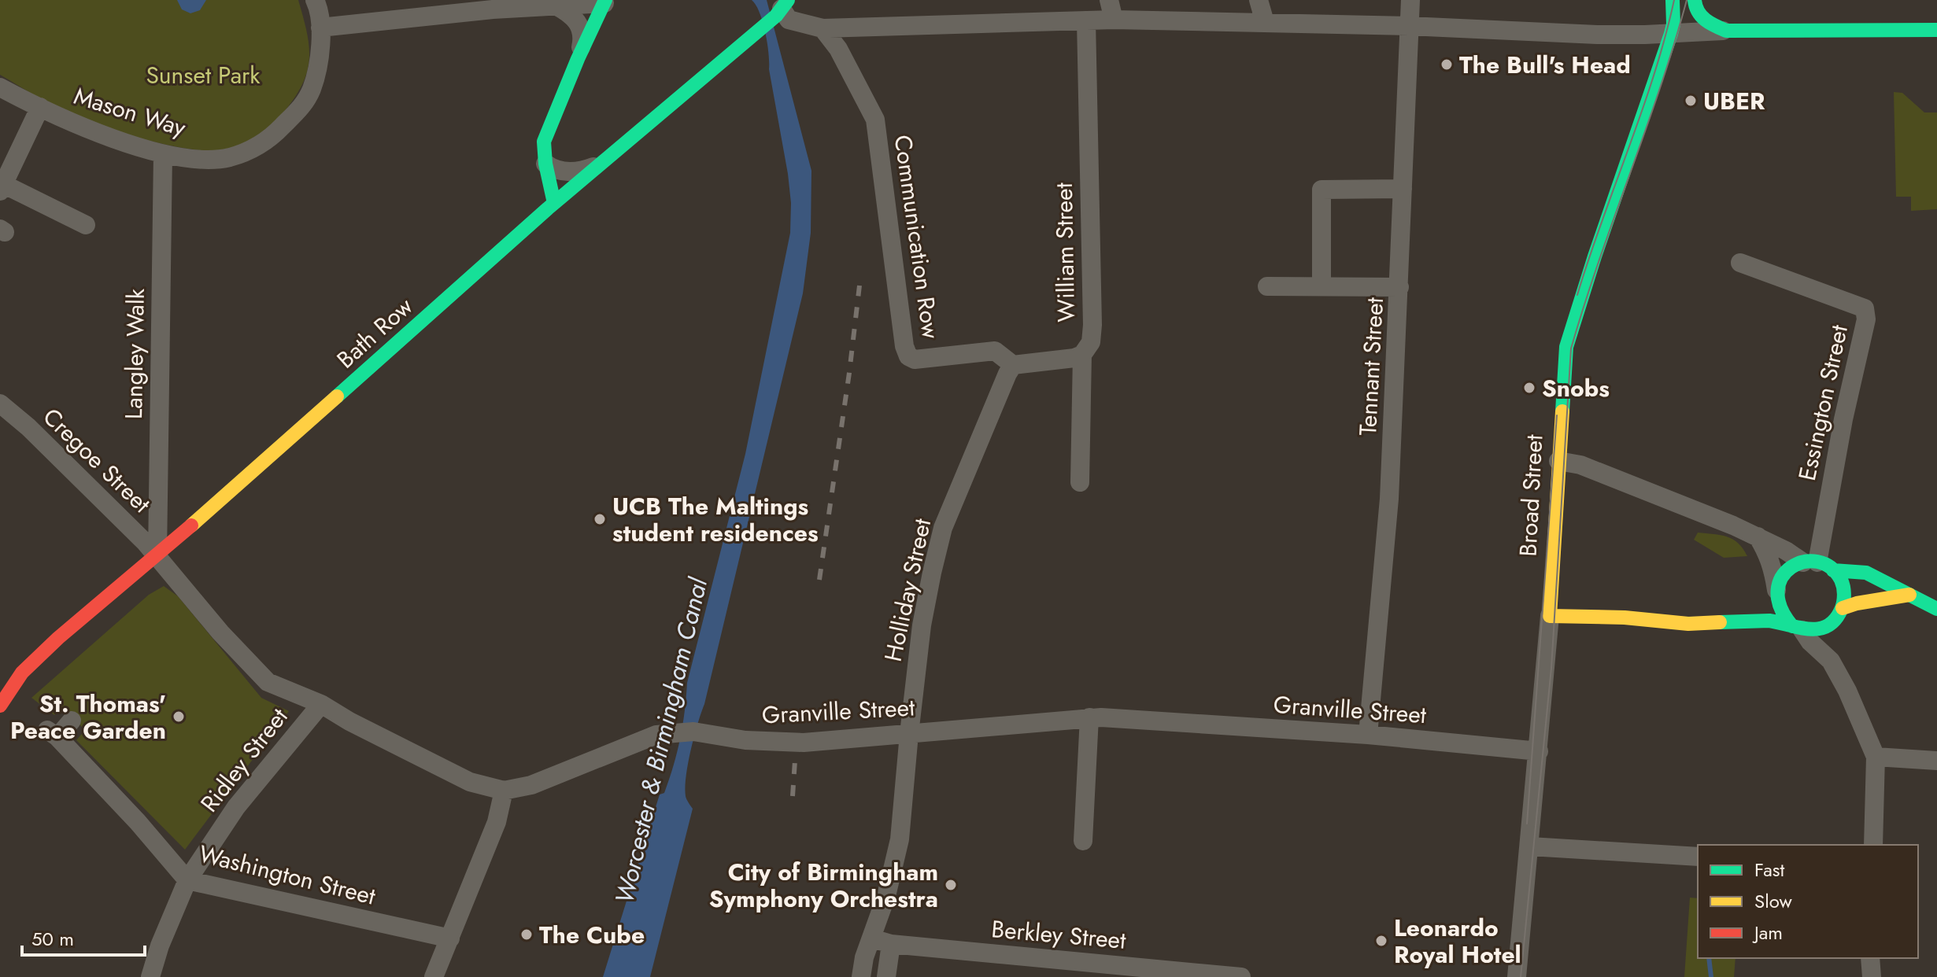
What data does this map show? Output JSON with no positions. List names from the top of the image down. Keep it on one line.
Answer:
{"streets":{"street":["Mason Way","Communication Row","William Street","Bath Row","Langley Walk","Tennant Street","Essington Street","Cregoe Street","Broad Street","Holliday Street","Granville Street","Ridley Street","Washington Street","Berkley Street"]},"crossings":[["Mason Way","Langley Walk"],["Communication Row","Holliday Street"],["Bath Row","Langley Walk"],["Bath Row","Cregoe Street"],["Bath Row","Granville Street"],["Langley Walk","Cregoe Street"],["Langley Walk","Granville Street"],["Tennant Street","Granville Street"],["Cregoe Street","Granville Street"],["Broad Street","Granville Street"],["Holliday Street","Granville Street"],["Holliday Street","Berkley Street"],["Granville Street","Ridley Street"],["Ridley Street","Washington Street"]],"water":["Worcester & Birmingham Canal"],"parks":["Sunset Park"],"places":["The Bull's Head","UBER","Snobs","UCB The Maltings student residences","St. Thomas' Peace Garden","City of Birmingham Symphony Orchestra","The Cube","Leonardo Royal Hotel"],"legend":["Fast","Slow","Jam"],"scale_bar":"50 m"}
